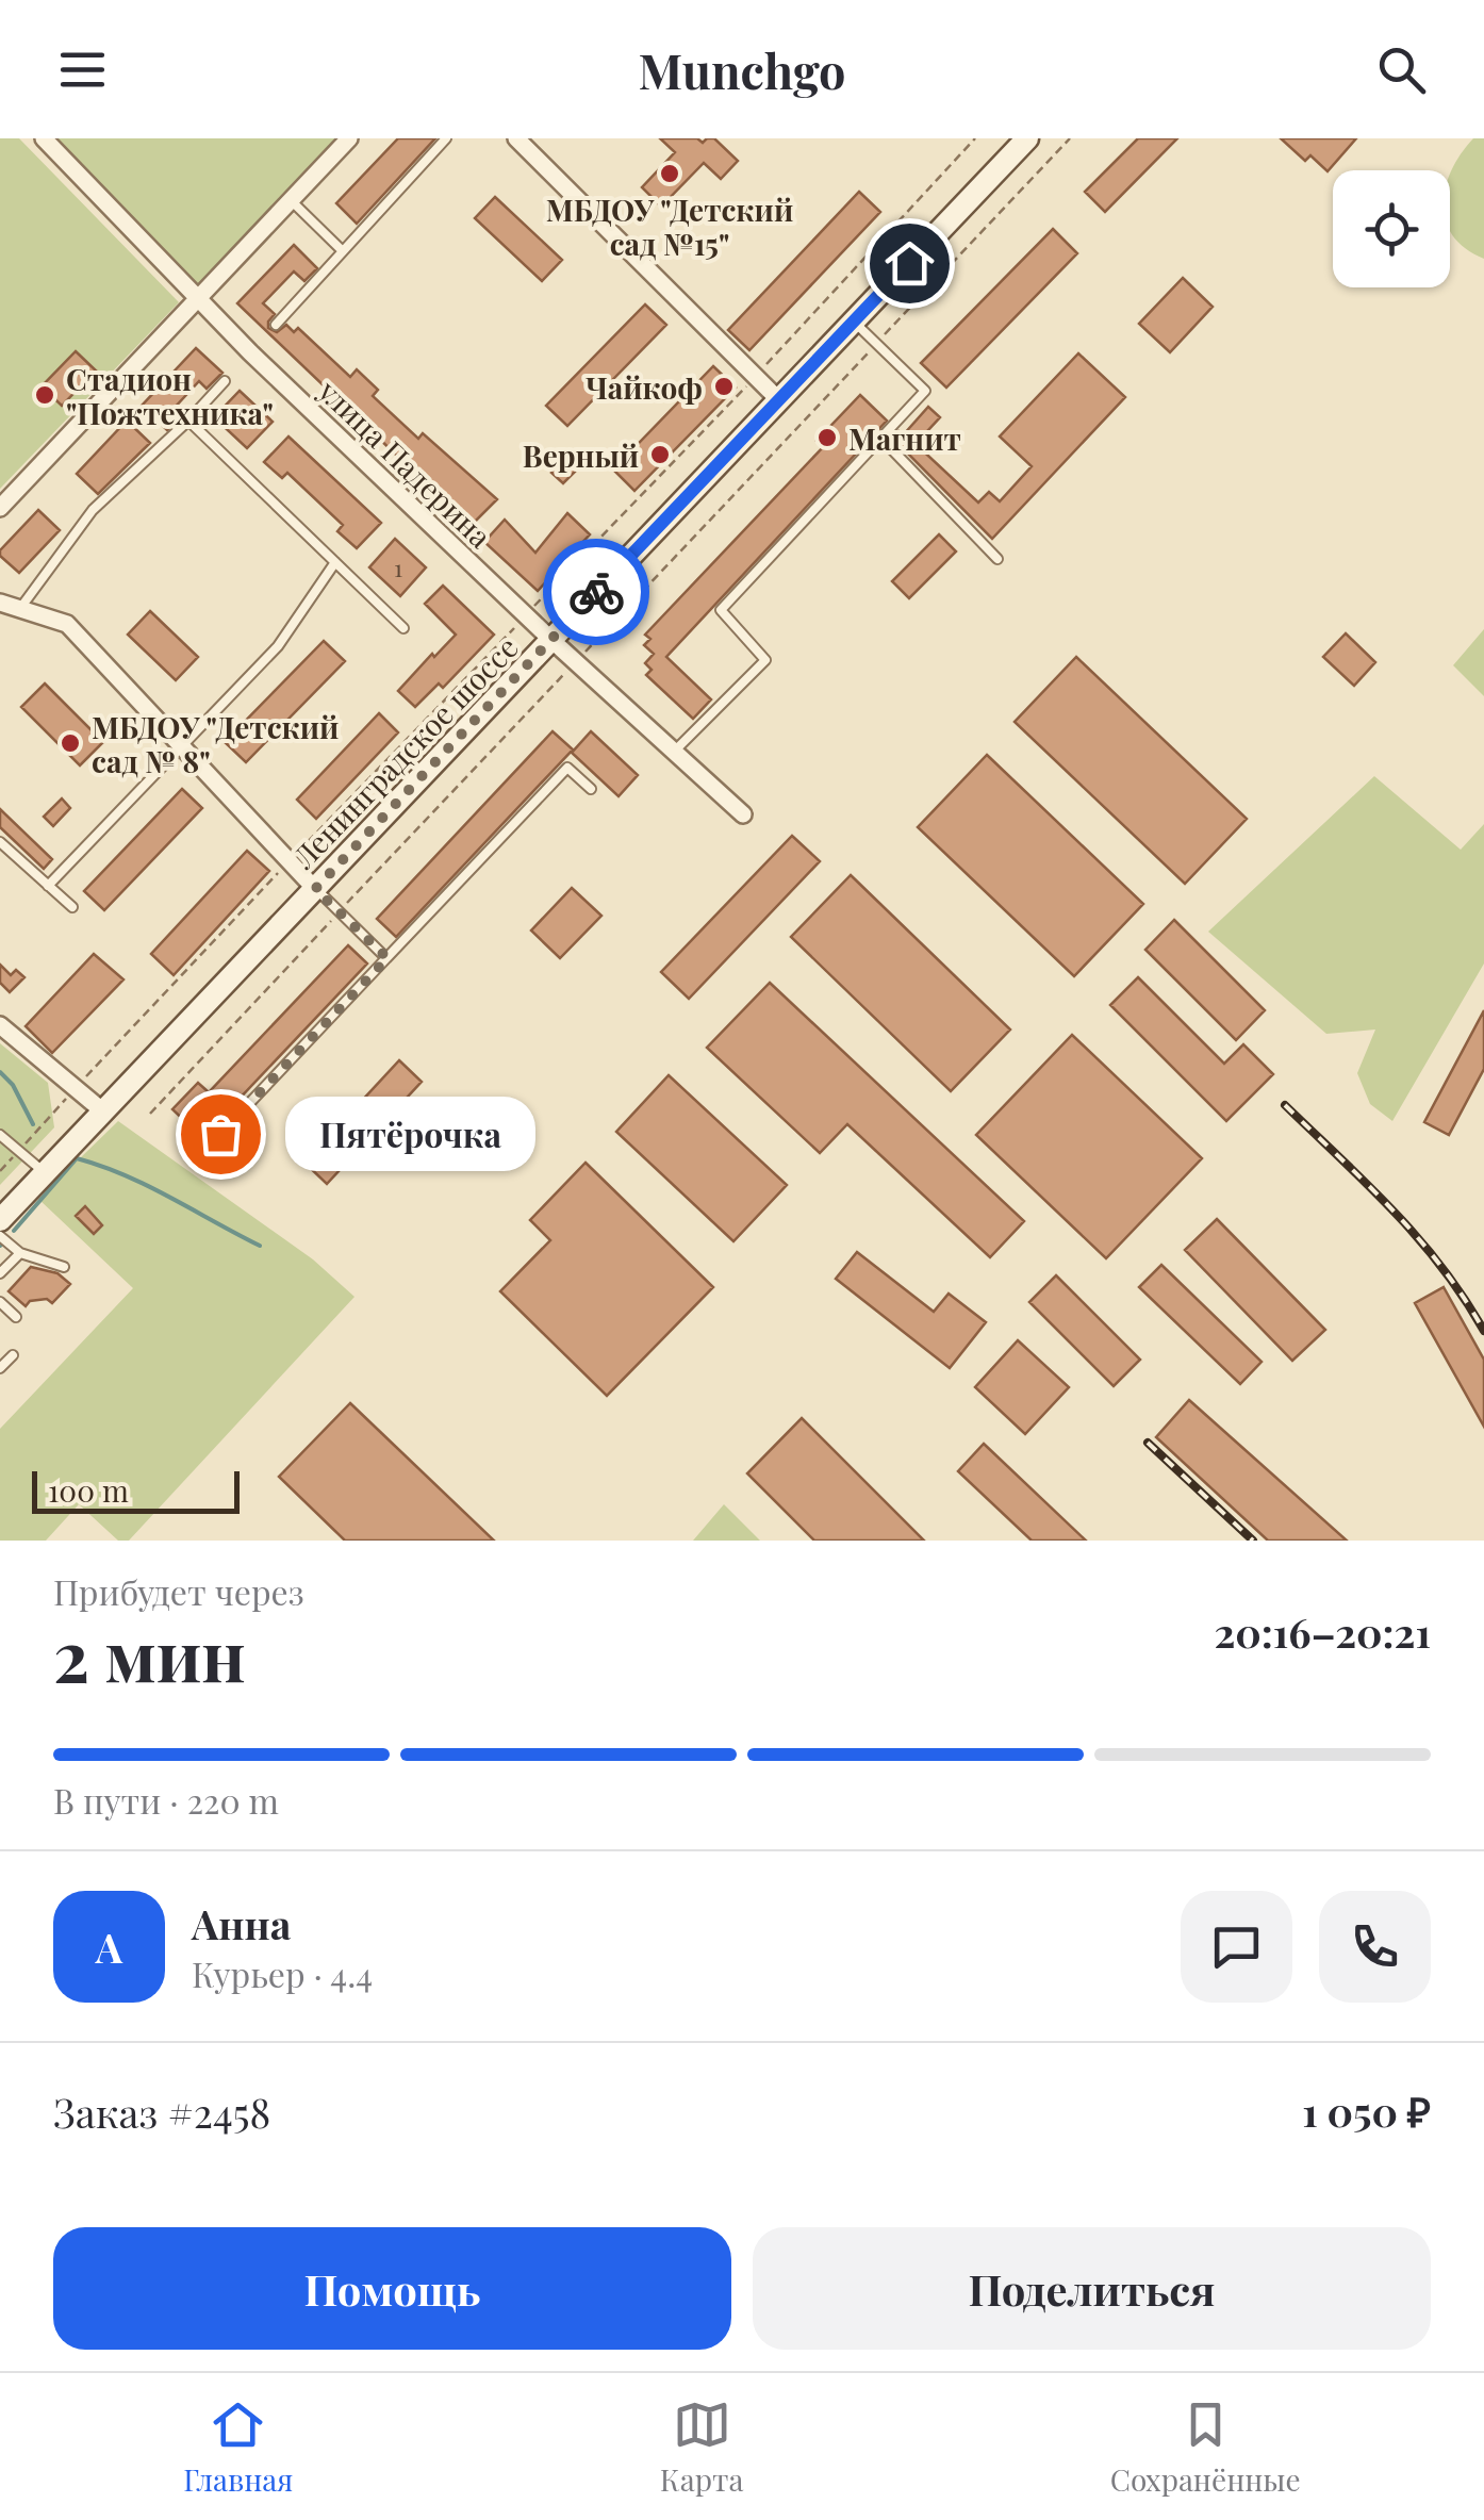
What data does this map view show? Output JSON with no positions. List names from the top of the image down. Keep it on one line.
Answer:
{"streets":{"main road":["Ленинградское шоссе"],"street":["улица Падерина"]},"crossings":[["улица Падерина","Ленинградское шоссе"]],"places":["МБДОУ \"Детский сад №15\"","Чайкоф","Стадион \"Пожтехника\"","Магнит","Верный","МБДОУ \"Детский сад № 8\"","Пятёрочка"],"house_numbers":["1"],"scale_bar":"100 m","page":{"header":"Munchgo","bubble":"Пятёрочка","scale":"100 m","heading":["2 мин","Прибудет через","20:16–20:21"],"panel":["Анна","Курьер · 4.4","Заказ #2458","1 050 ₽"],"bar":"В пути · 220 m","round":"А","buttons":["Помощь","Поделиться"],"tabs":["Главная","Карта","Сохранённые"]}}
